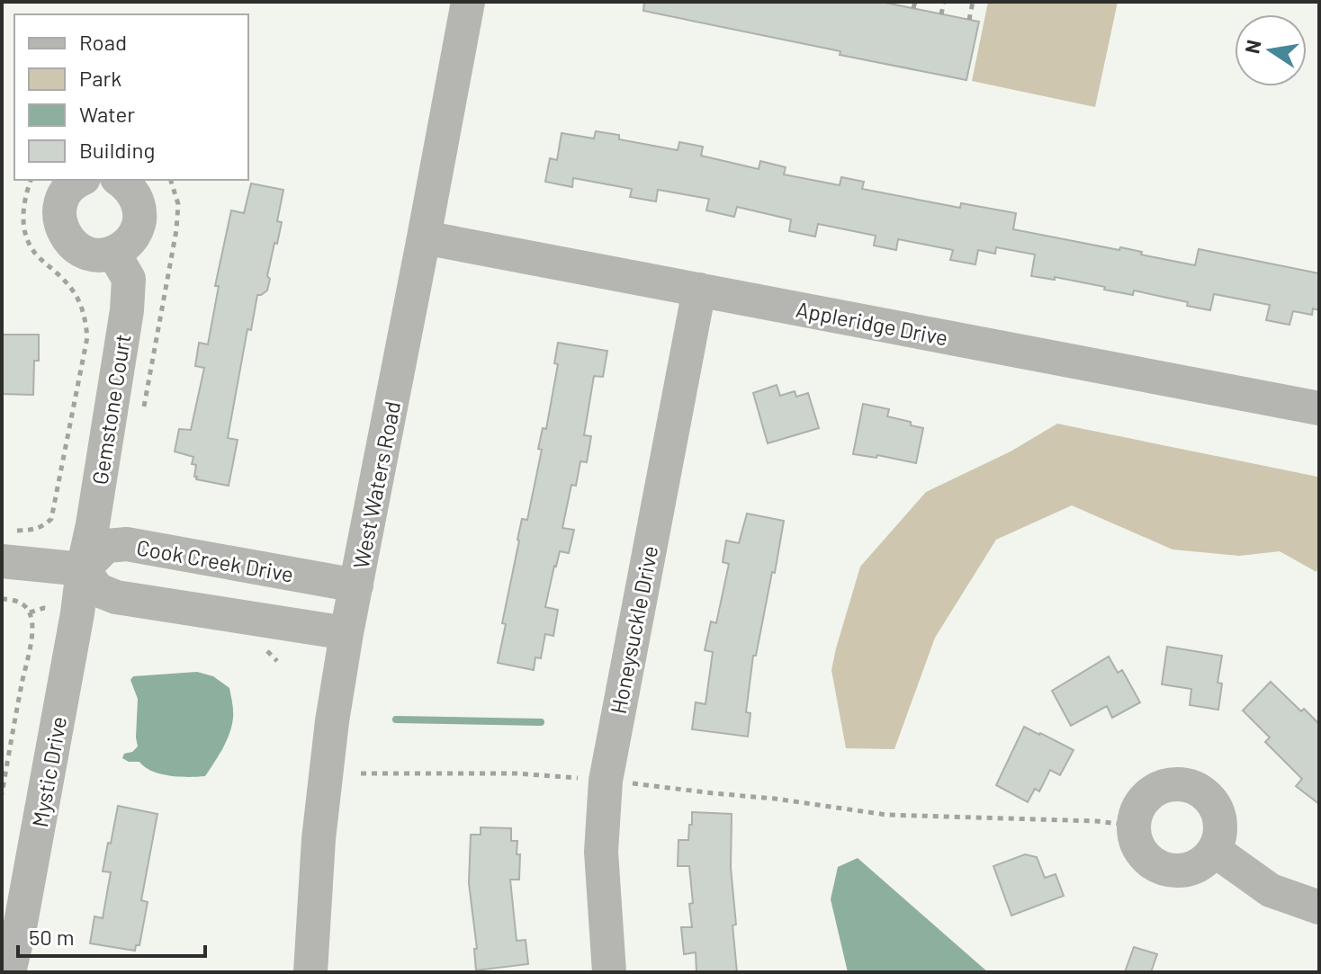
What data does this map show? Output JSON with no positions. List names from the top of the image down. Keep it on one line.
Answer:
{"streets":{"street":["Appleridge Drive","Gemstone Court","West Waters Road","Cook Creek Drive","Honeysuckle Drive","Mystic Drive"]},"crossings":[["Appleridge Drive","West Waters Road"],["Appleridge Drive","Honeysuckle Drive"],["Gemstone Court","Cook Creek Drive"],["Gemstone Court","Mystic Drive"],["West Waters Road","Cook Creek Drive"],["Cook Creek Drive","Mystic Drive"]],"legend":["Road","Park","Water","Building"],"scale_bar":"50 m","north":"left"}
